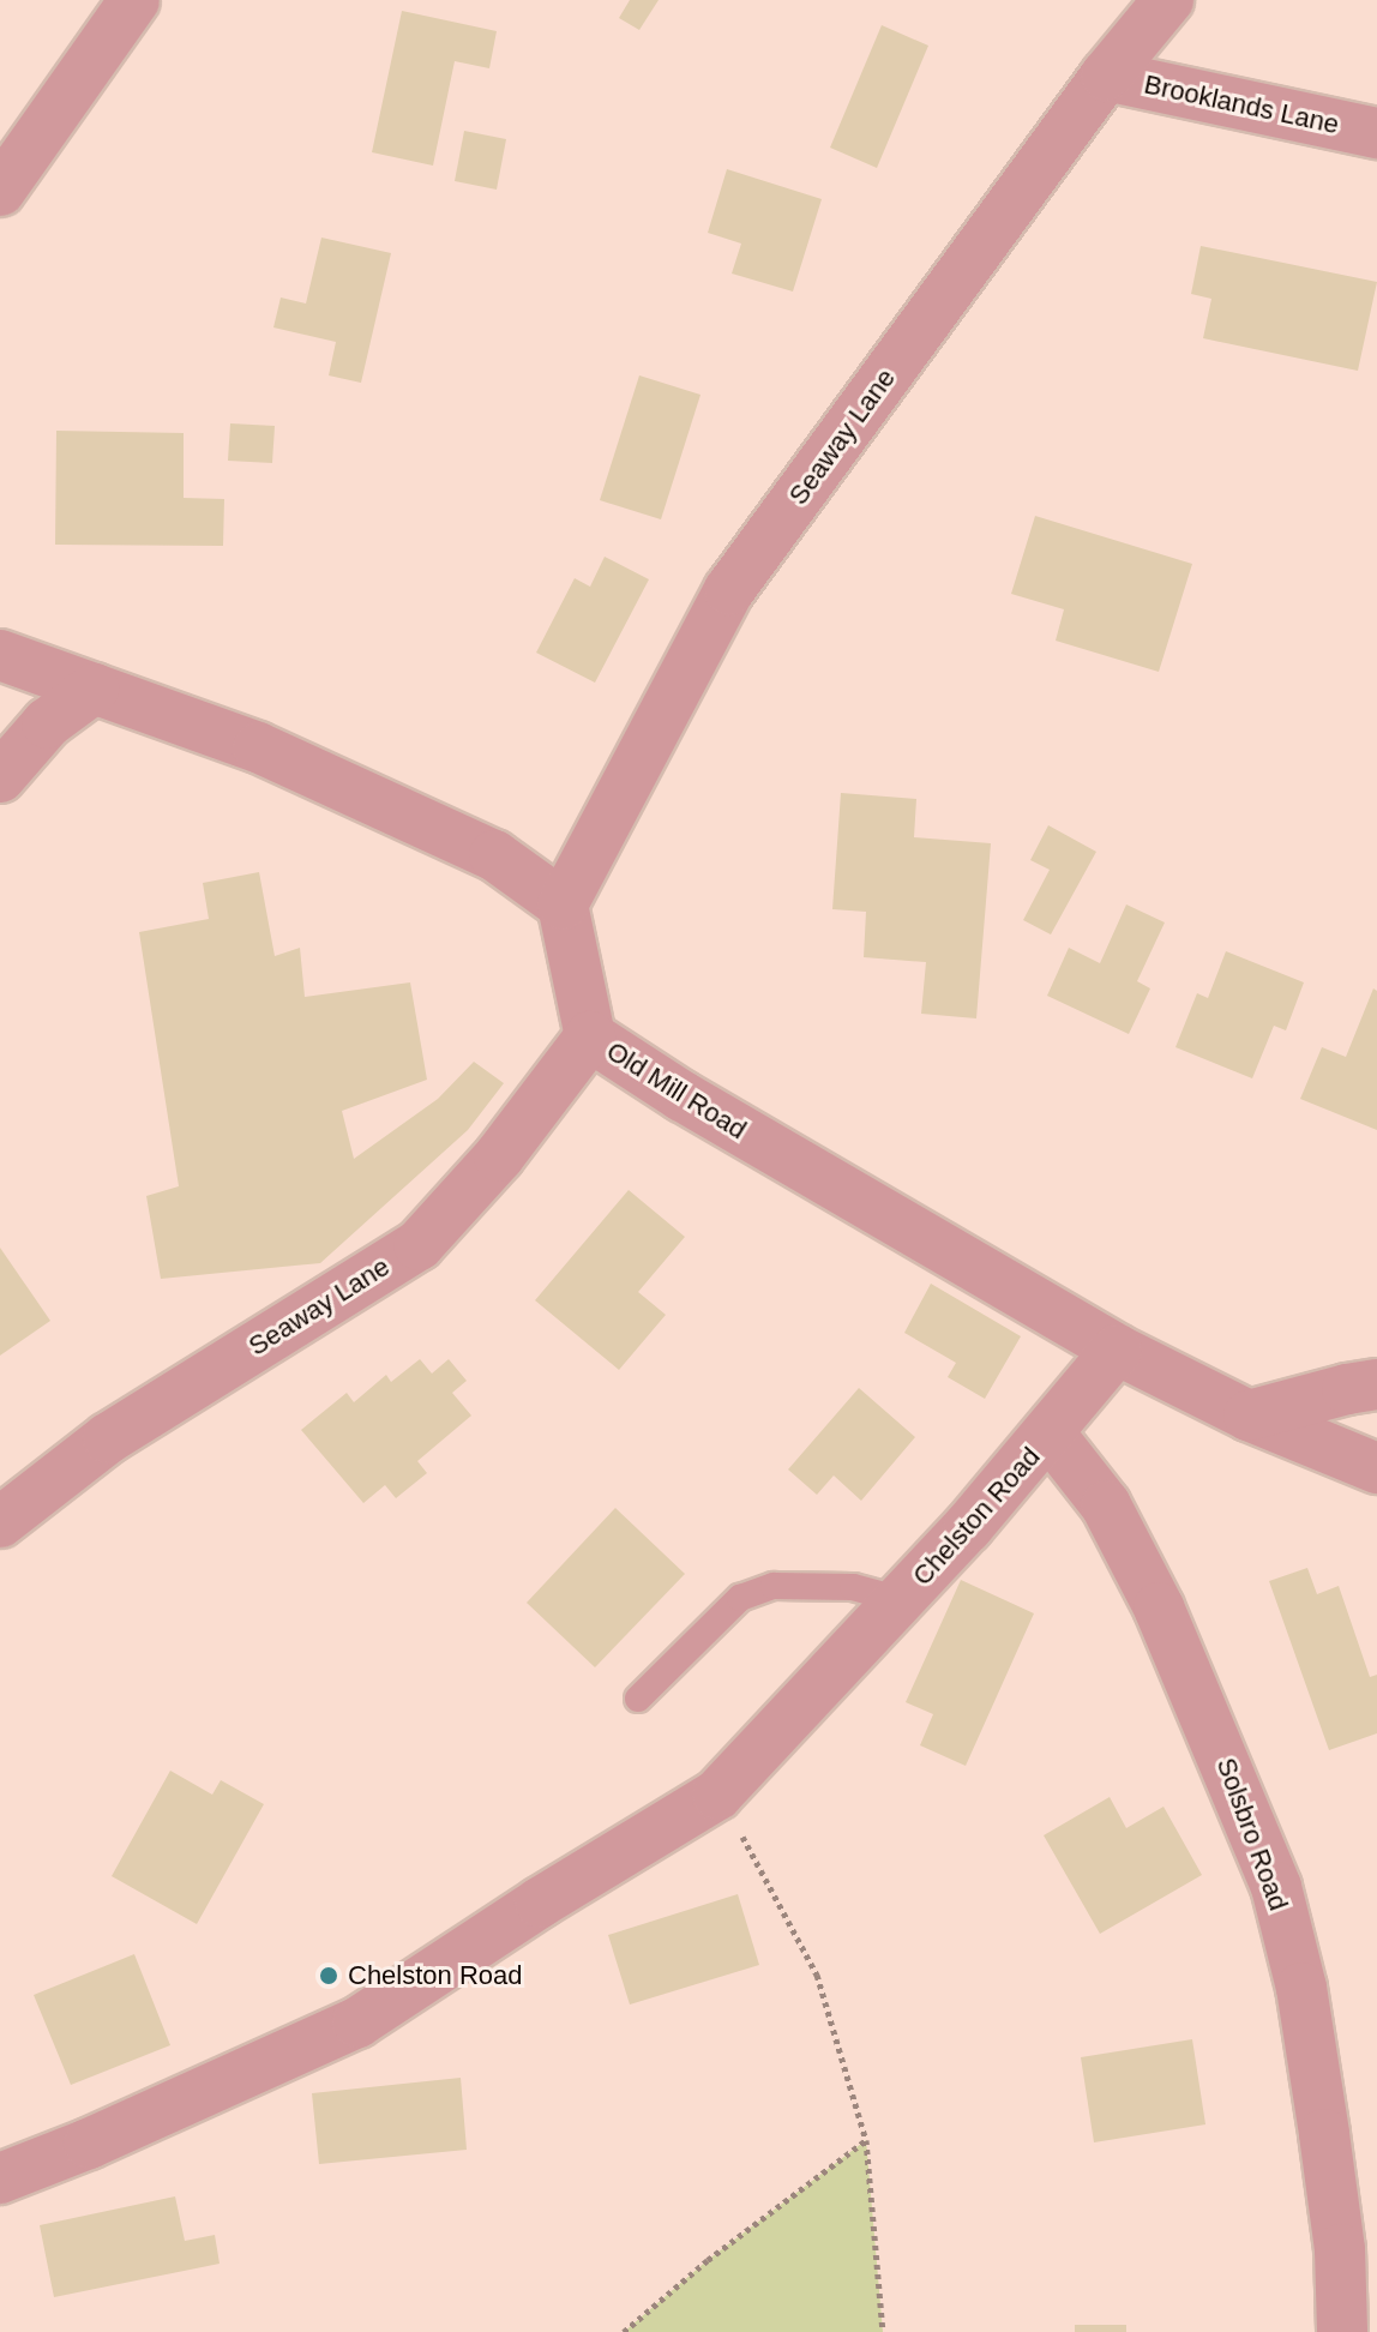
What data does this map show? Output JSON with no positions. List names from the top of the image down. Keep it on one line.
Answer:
{"streets":{"street":["Brooklands Lane","Seaway Lane","Old Mill Road","Chelston Road","Solsbro Road"]},"crossings":[["Brooklands Lane","Seaway Lane"],["Seaway Lane","Old Mill Road"],["Old Mill Road","Chelston Road"],["Chelston Road","Solsbro Road"]],"places":["Chelston Road"]}
